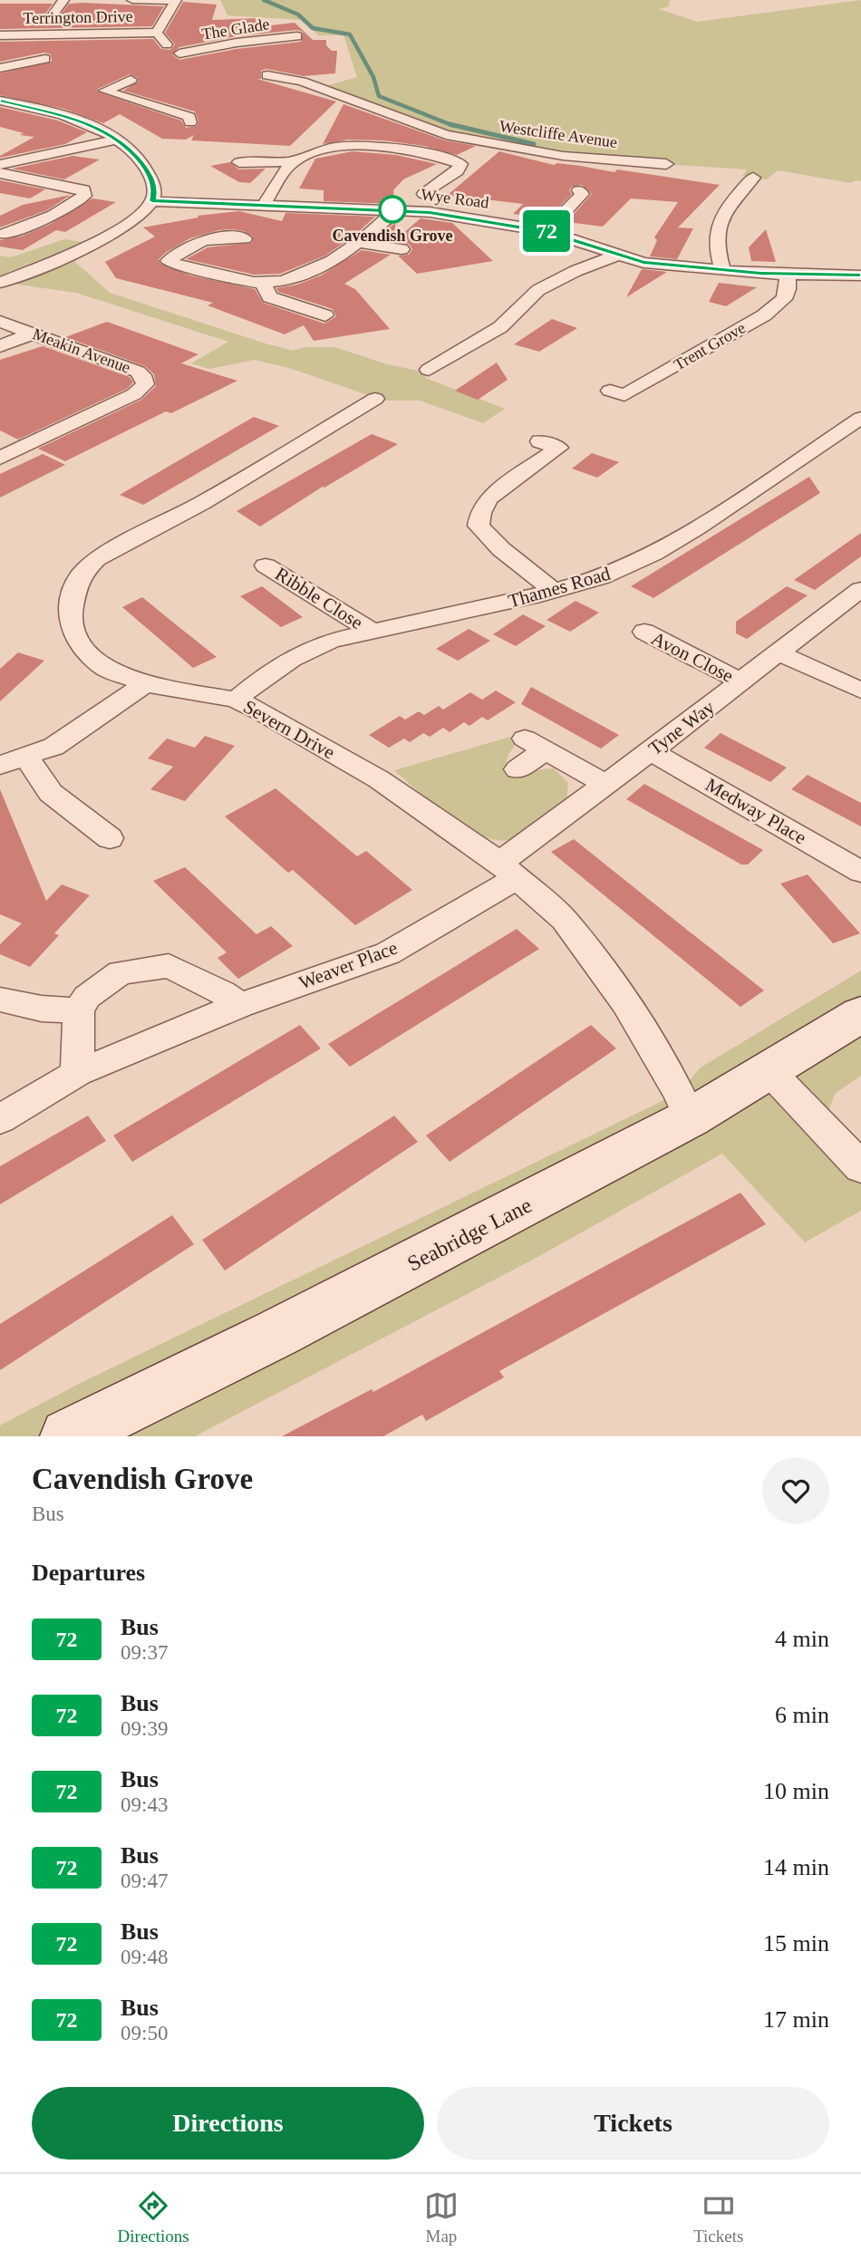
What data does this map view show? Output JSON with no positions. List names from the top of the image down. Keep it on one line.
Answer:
{"streets":{"street":["Terrington Drive","The Glade","Westcliffe Avenue","Wye Road","Trent Grove","Meakin Avenue","Thames Road","Ribble Close","Avon Close","Tyne Way","Severn Drive","Medway Place","Weaver Place","Seabridge Lane"]},"crossings":[["Terrington Drive","The Glade"],["Wye Road","Trent Grove"],["Thames Road","Ribble Close"],["Thames Road","Severn Drive"],["Avon Close","Tyne Way"],["Tyne Way","Severn Drive"],["Tyne Way","Medway Place"],["Tyne Way","Weaver Place"],["Severn Drive","Weaver Place"],["Severn Drive","Seabridge Lane"]],"places":["Cavendish Grove"],"lines":["bus line 72"],"page":{"on_map":"72","heading":[["Cavendish Grove","Bus"],"Departures"],"list":[{"mark":"72","name":"Bus","note":"09:37","value":"4 min"},{"mark":"72","name":"Bus","note":"09:39","value":"6 min"},{"mark":"72","name":"Bus","note":"09:43","value":"10 min"},{"mark":"72","name":"Bus","note":"09:47","value":"14 min"},{"mark":"72","name":"Bus","note":"09:48","value":"15 min"},{"mark":"72","name":"Bus","note":"09:50","value":"17 min"}],"buttons":["Directions","Tickets"],"tabs":["Directions","Map","Tickets"]}}
